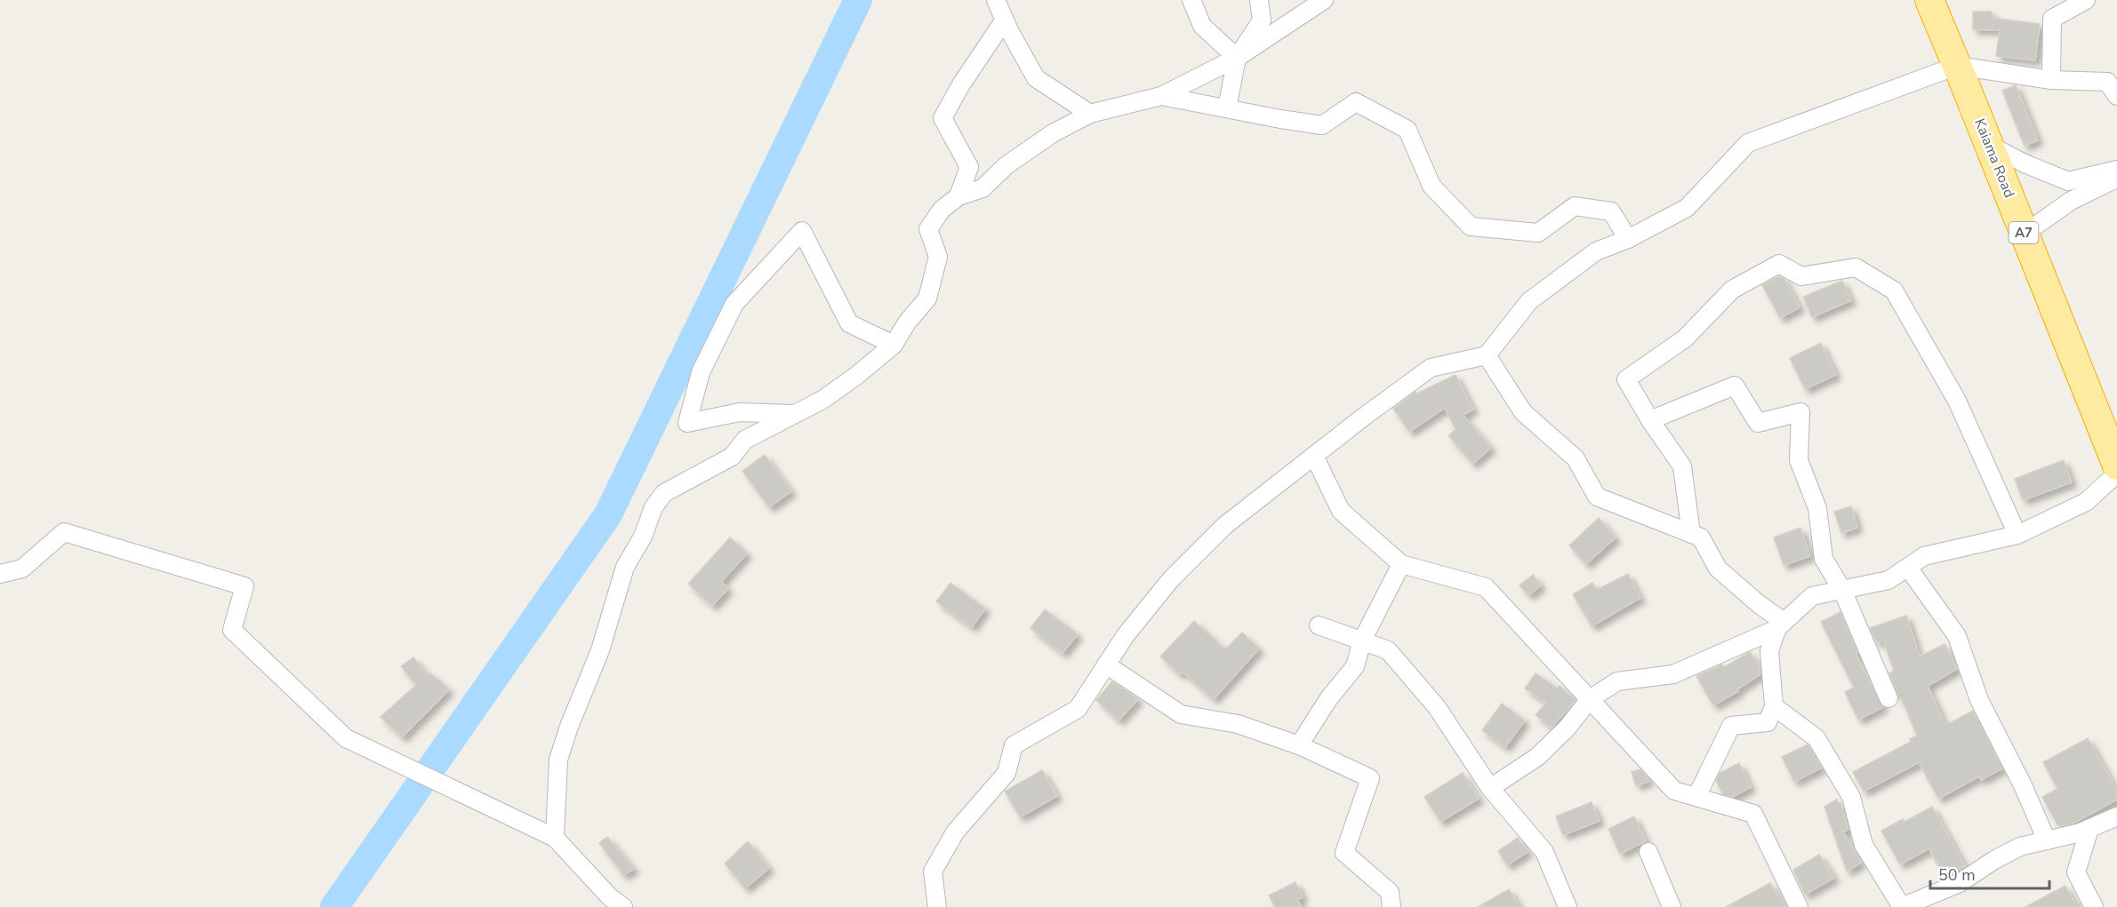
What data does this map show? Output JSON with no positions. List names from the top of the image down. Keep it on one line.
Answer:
{"streets":{"highway":["Kaiama Road","A7"]},"scale_bar":"50 m"}
